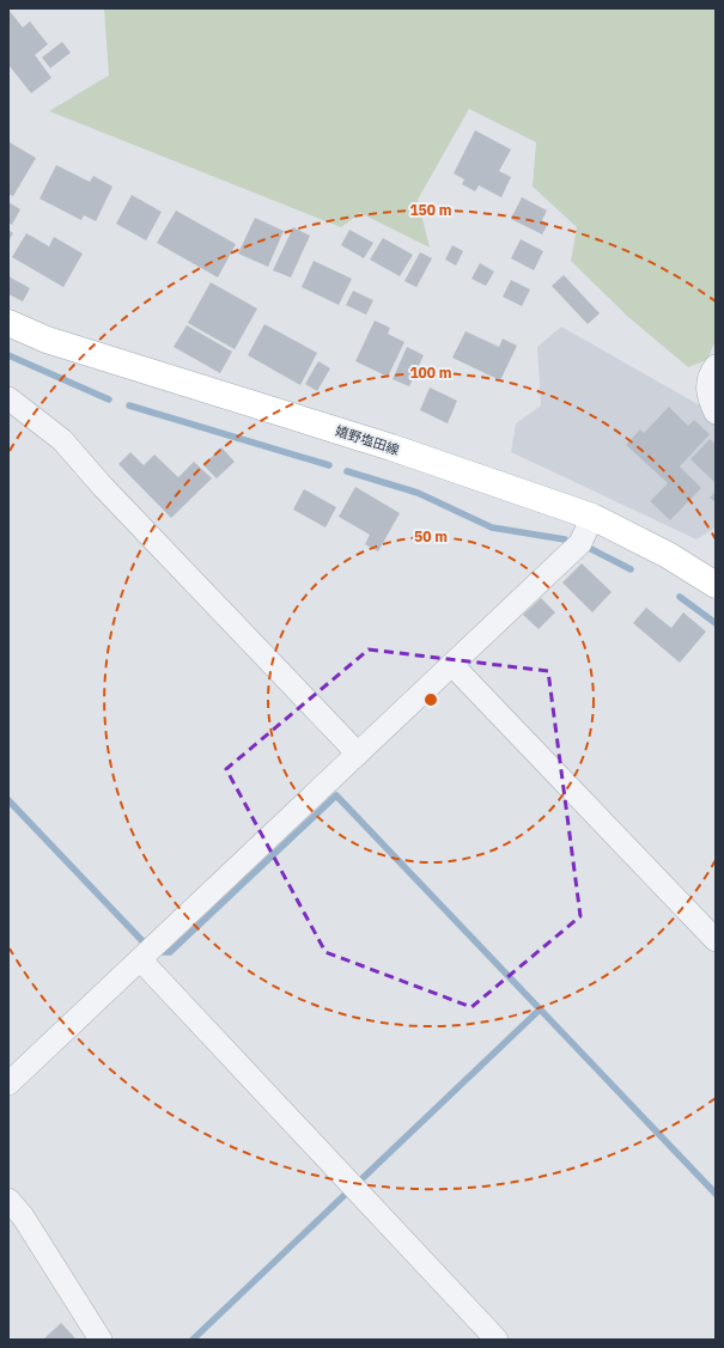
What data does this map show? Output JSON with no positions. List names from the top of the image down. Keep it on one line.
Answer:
{"streets":{"main road":["嬉野塩田線"]},"rings":["150 m","100 m","50 m"]}
